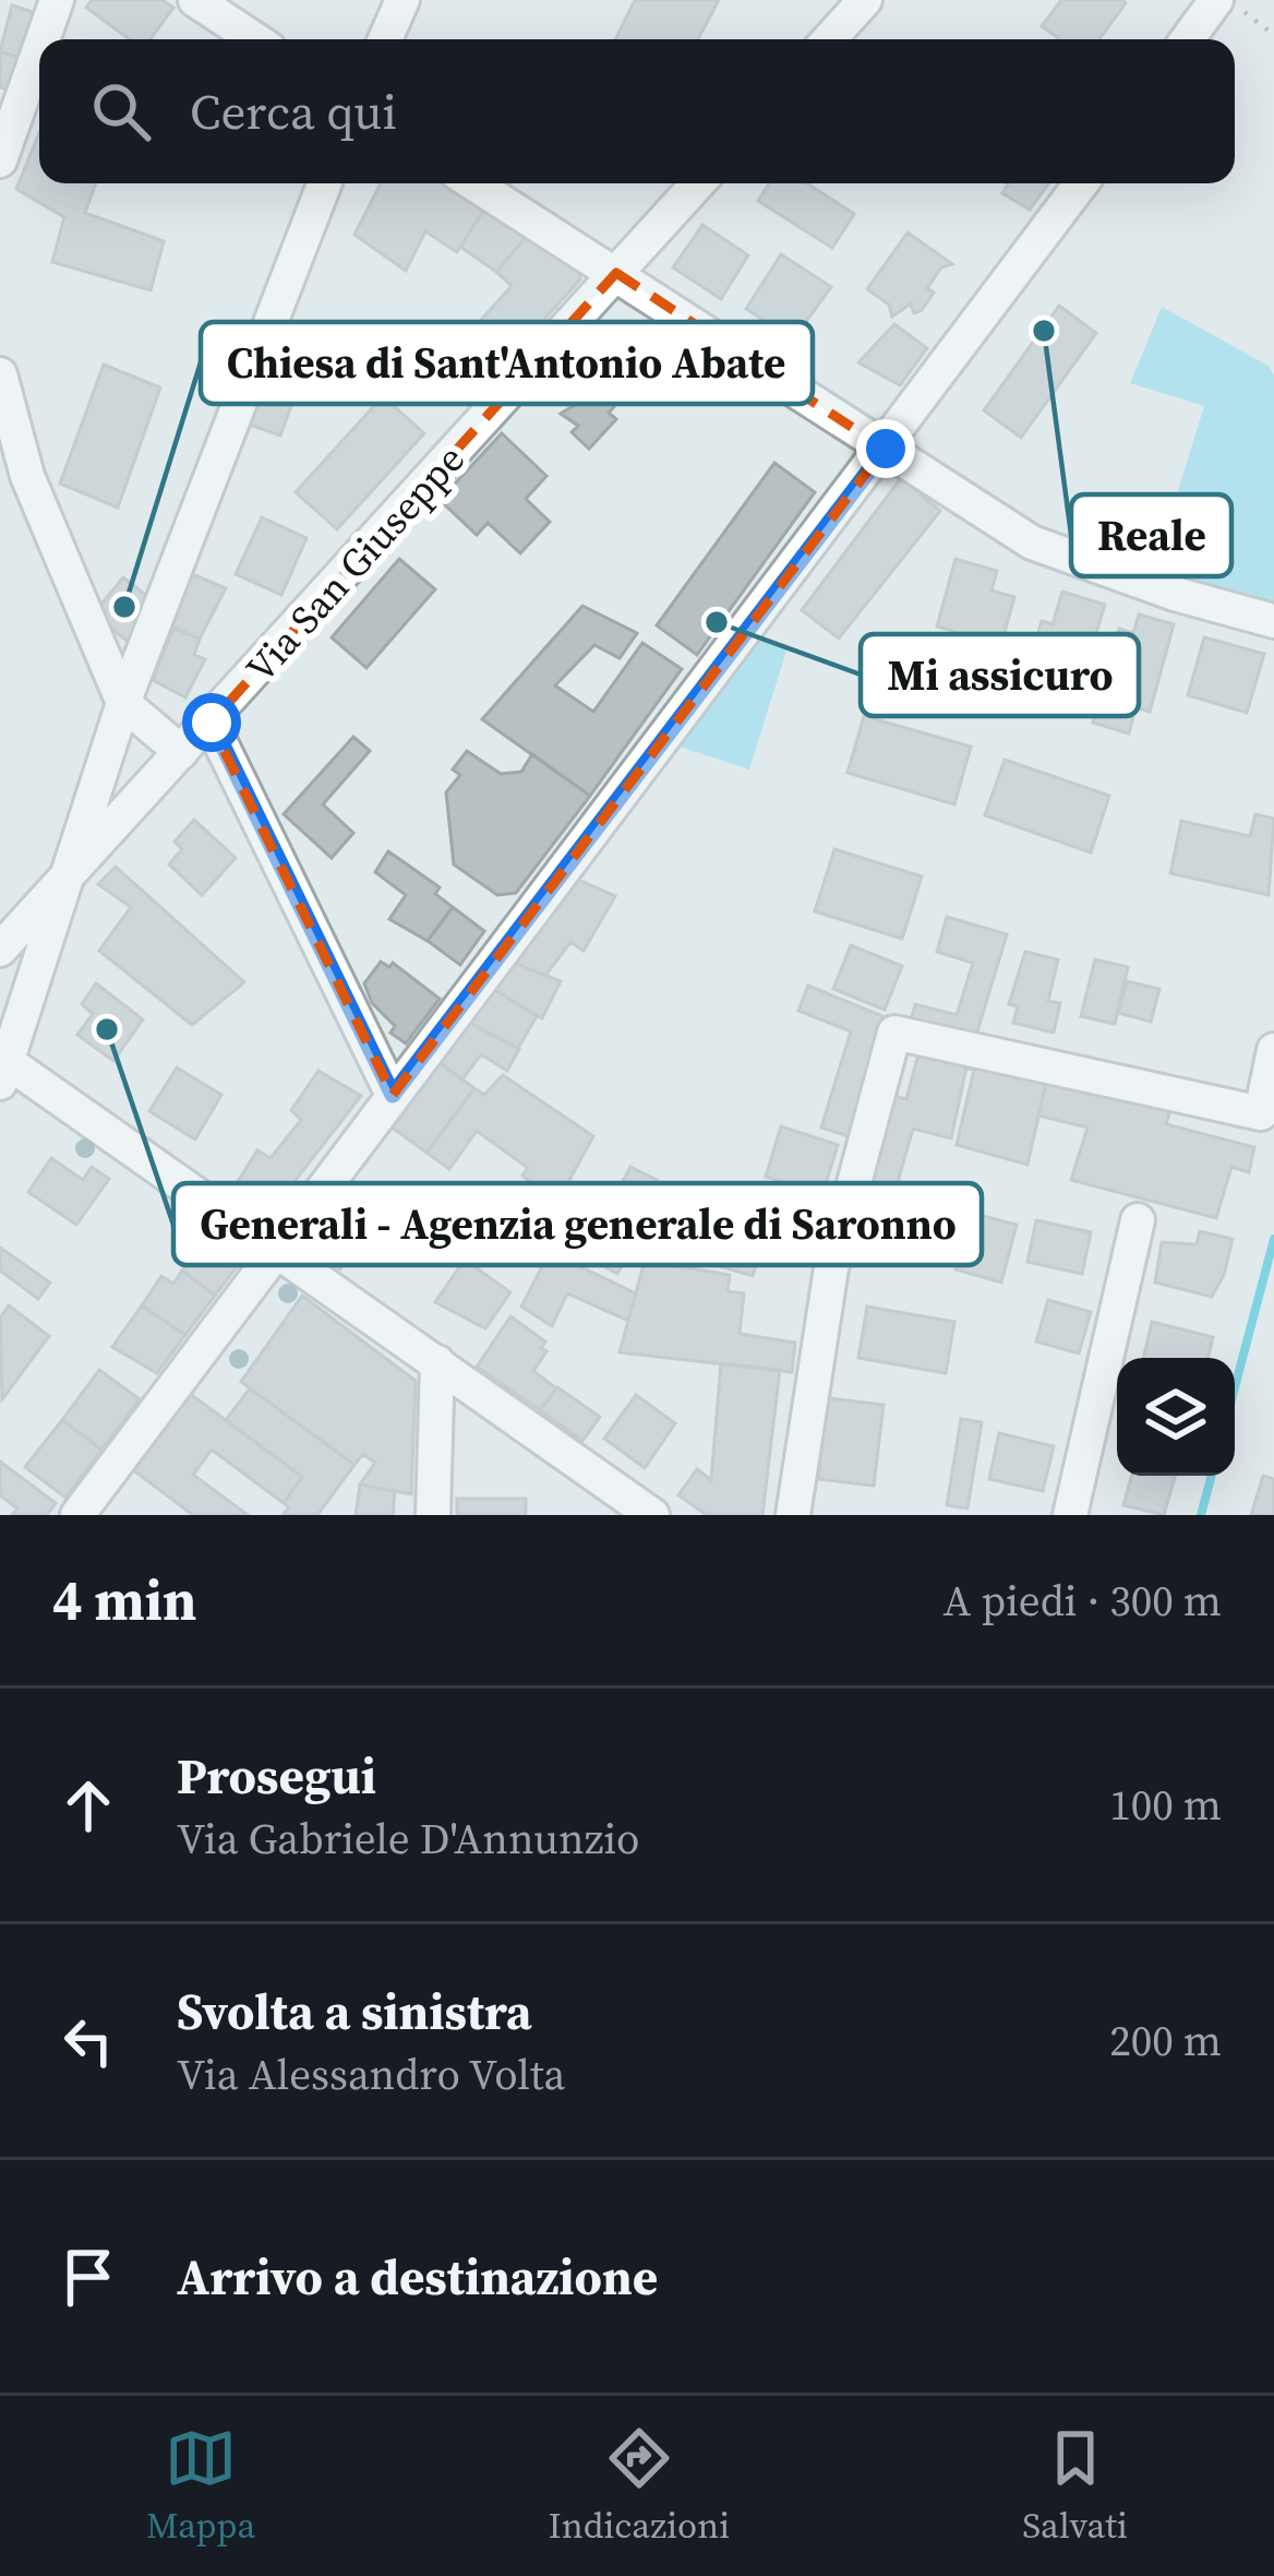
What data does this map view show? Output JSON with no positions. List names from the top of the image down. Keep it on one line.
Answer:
{"streets":{"street":["Via San Giuseppe"]},"places":["Reale","Chiesa di Sant'Antonio Abate","Mi assicuro","Generali - Agenzia generale di Saronno"],"page":{"search":"Cerca qui","heading":["4 min","A piedi · 300 m"],"list":[["Prosegui","Via Gabriele D'Annunzio","100 m"],["Svolta a sinistra","Via Alessandro Volta","200 m"],"Arrivo a destinazione"],"nav":["Mappa","Indicazioni","Salvati"]}}
